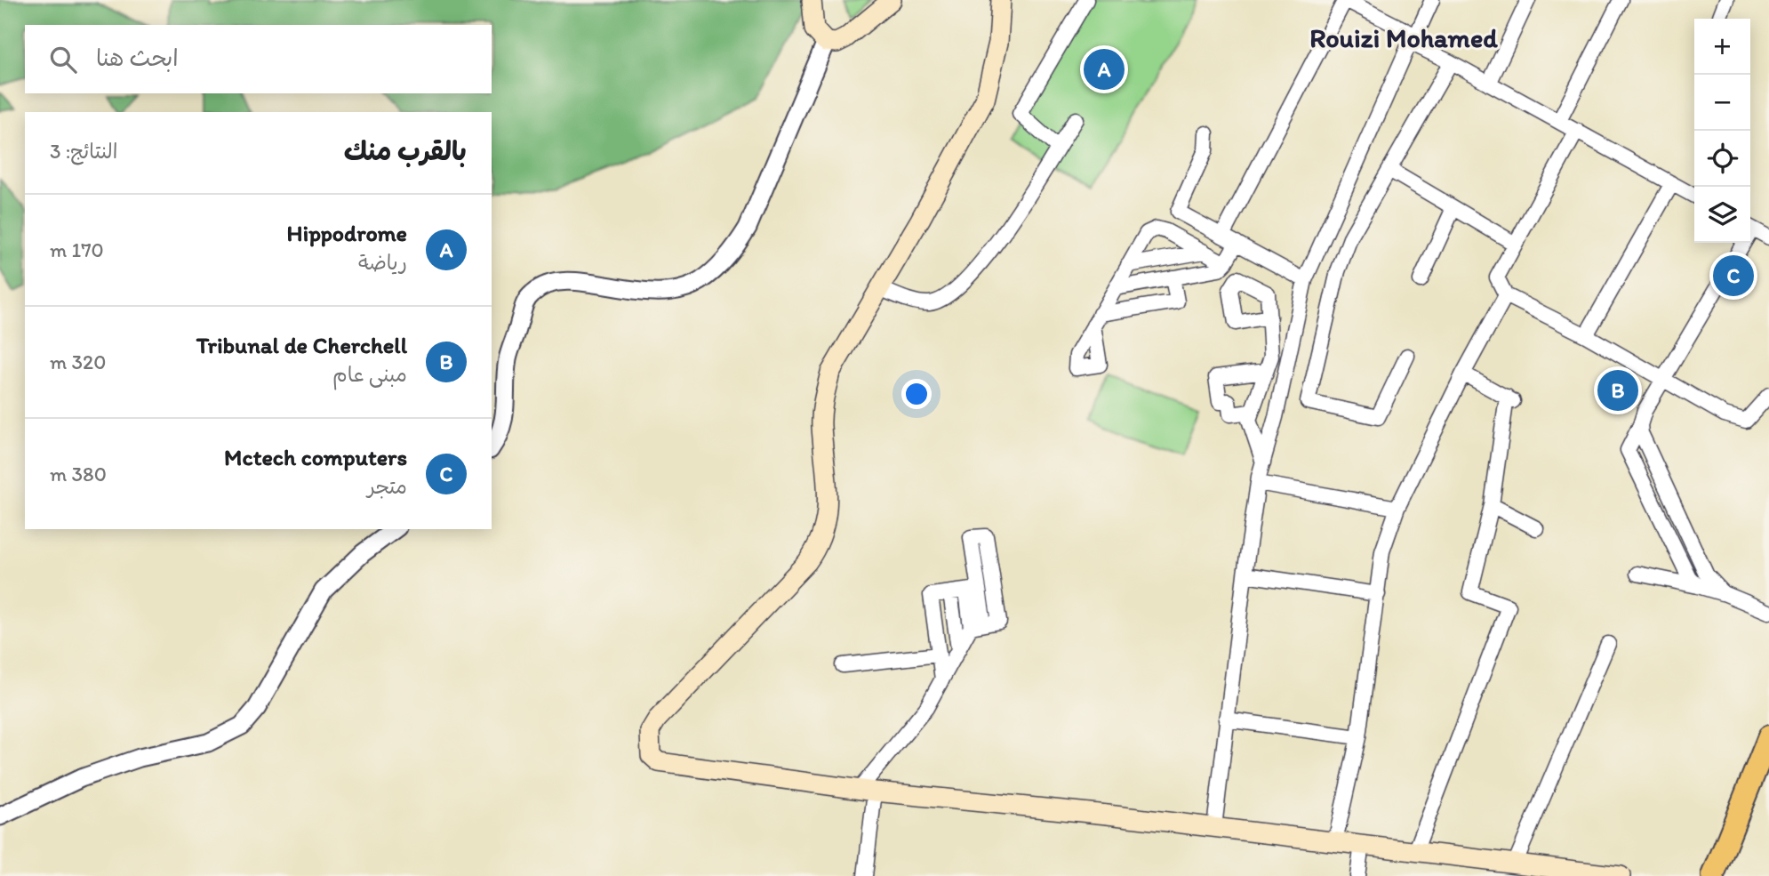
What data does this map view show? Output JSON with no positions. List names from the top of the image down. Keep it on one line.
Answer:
{"districts":["Rouizi Mohamed"],"page":{"map_buttons":["+","−"],"search":"ابحث هنا","pins":["A","C","B"],"heading":["بالقرب منك","النتائج: 3"],"list":[{"mark":"A","name":"Hippodrome","note":"رياضة","value":"170 m"},{"mark":"B","name":"Tribunal de Cherchell","note":"مبنى عام","value":"320 m"},{"mark":"C","name":"Mctech computers","note":"متجر","value":"380 m"}]}}
